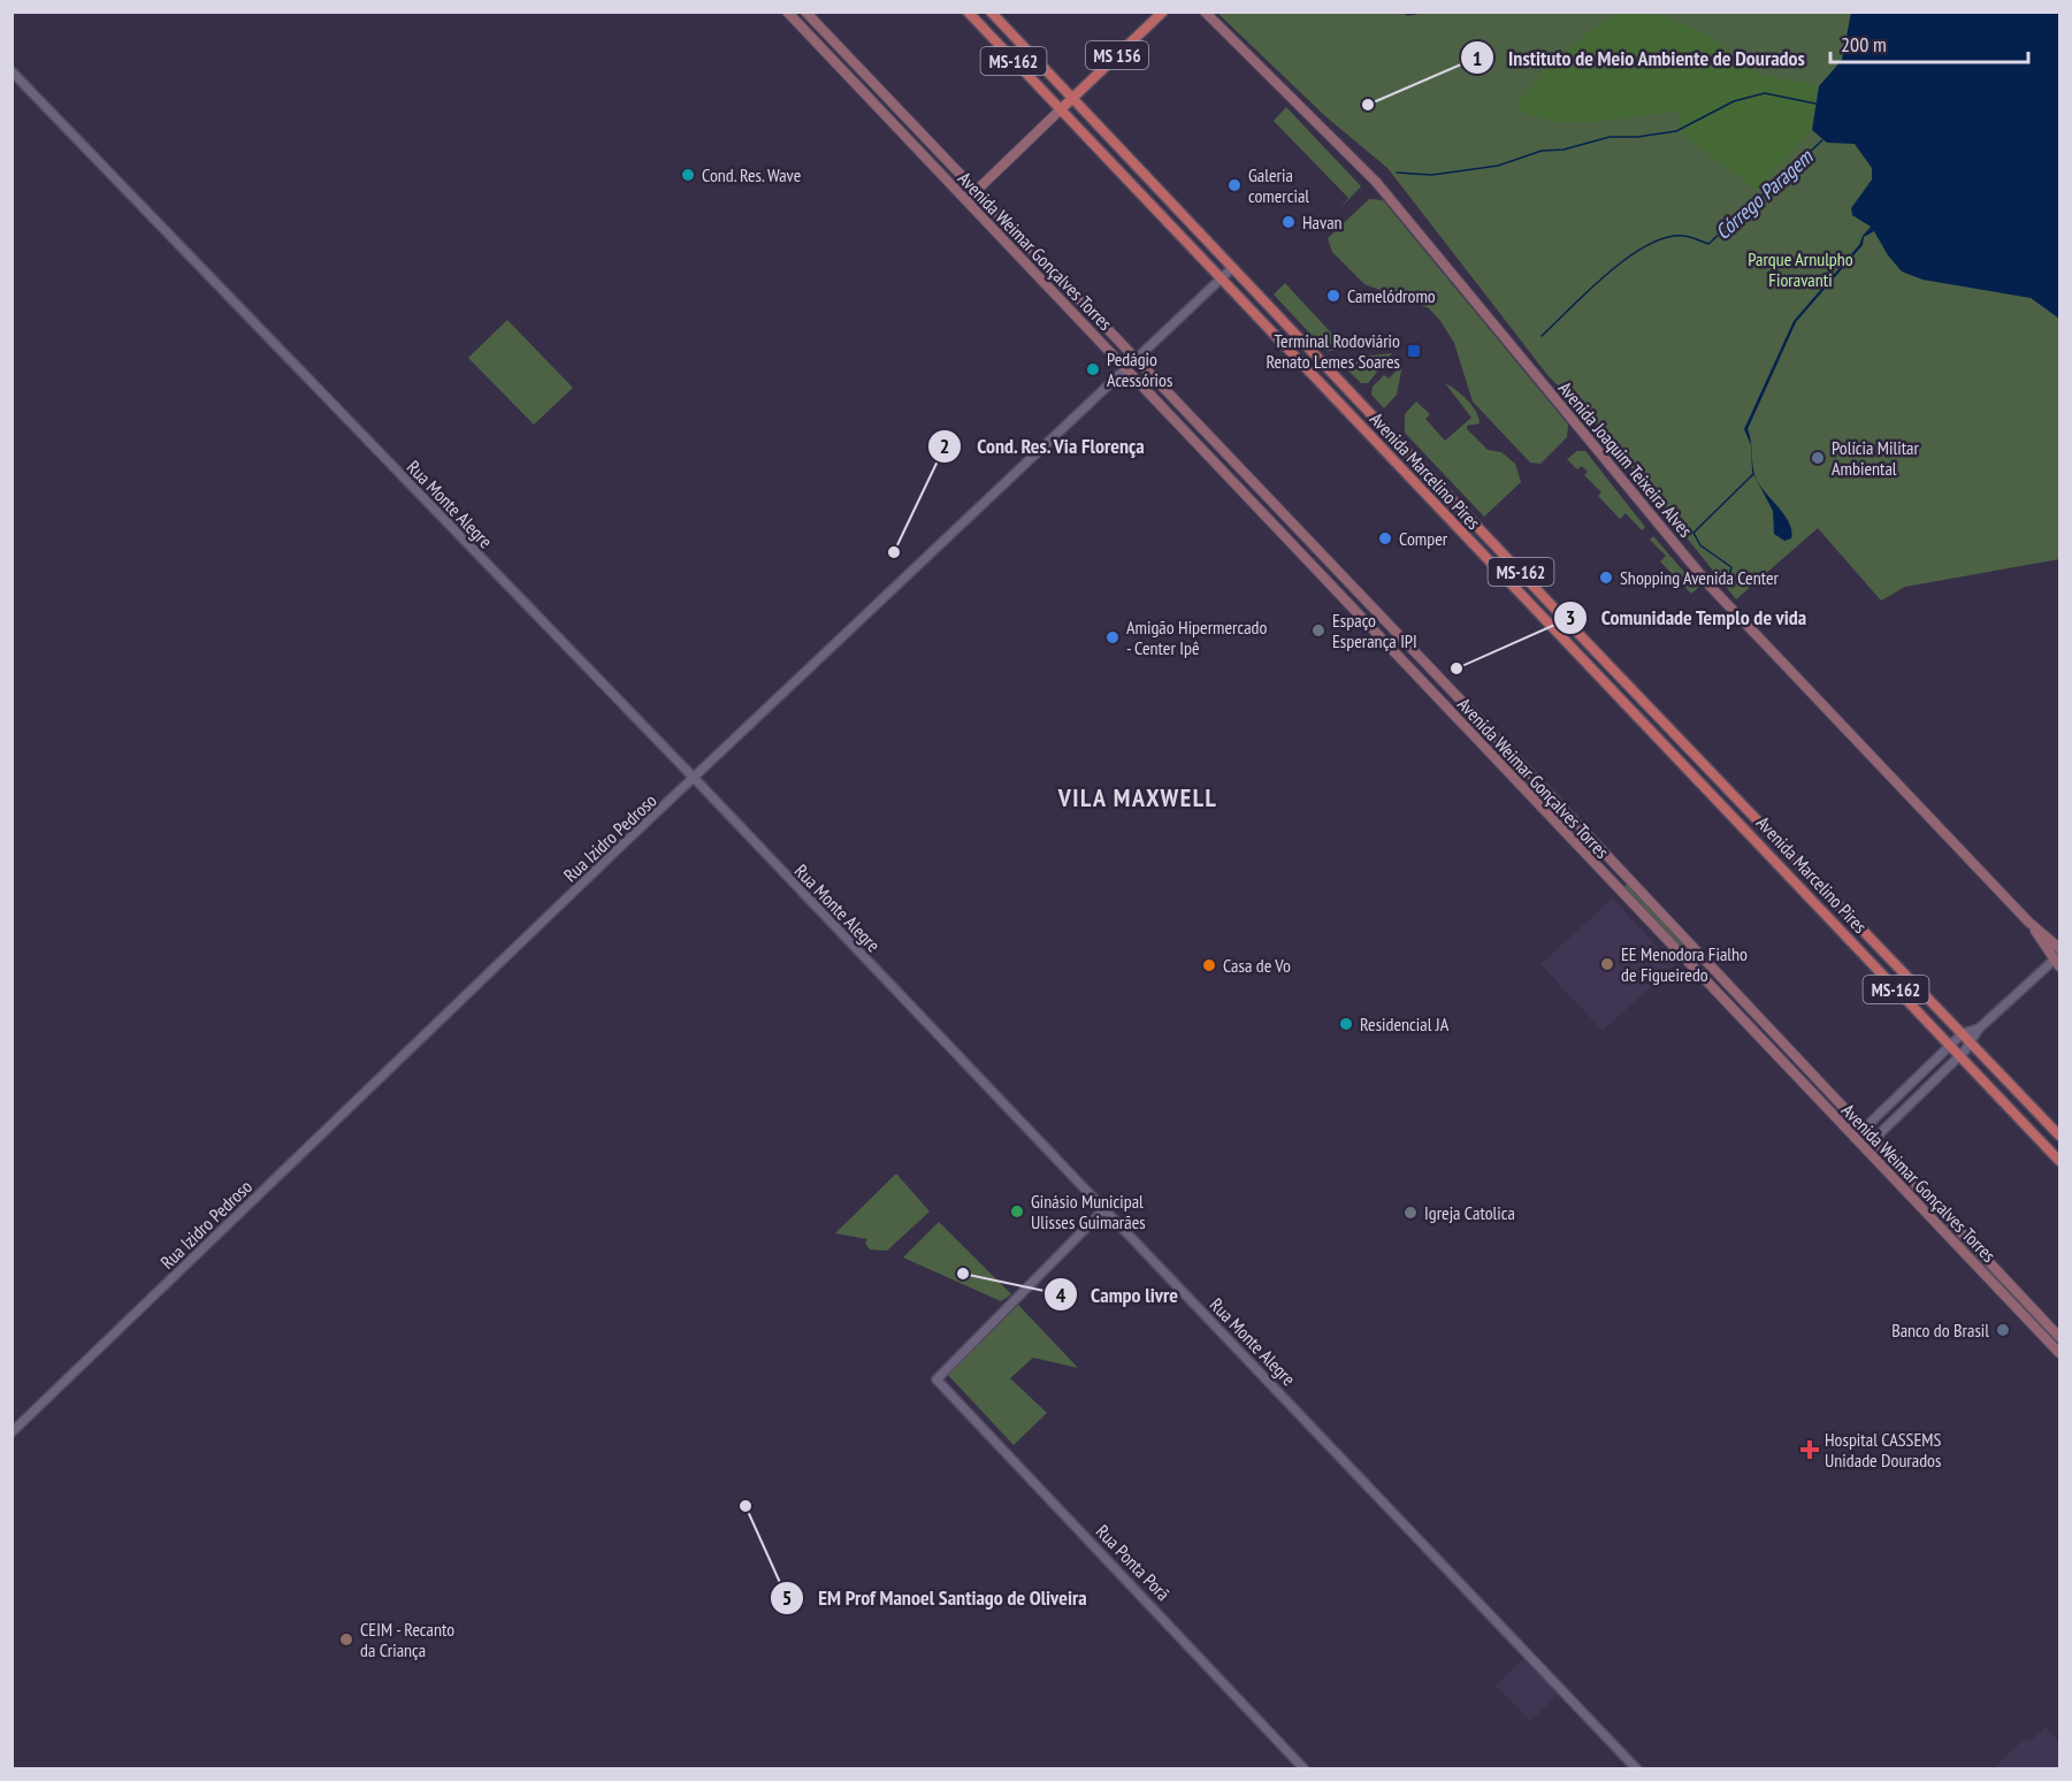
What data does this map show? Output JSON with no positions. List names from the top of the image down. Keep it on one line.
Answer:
{"streets":{"main road":["MS 156","MS-162","Avenida Weimar Gonçalves Torres","Avenida Joaquim Teixeira Alves","Avenida Marcelino Pires"],"street":["Rua Monte Alegre","Rua Izidro Pedroso","Rua Ponta Porã"]},"crossings":[["MS 156","Avenida Marcelino Pires"],["Avenida Weimar Gonçalves Torres","Rua Izidro Pedroso"],["Avenida Marcelino Pires","Rua Izidro Pedroso"],["Rua Monte Alegre","Rua Izidro Pedroso"],["Rua Monte Alegre","Rua Ponta Porã"]],"districts":["VILA MAXWELL"],"water":["Córrego Paragem"],"parks":["Parque Arnulpho Fioravanti"],"places":{"other":["Instituto de Meio Ambiente de Dourados","Cond. Res. Wave","Galeria comercial","Havan","Camelódromo","Pedágio Acessórios","Polícia Militar Ambiental","Comper","Cond. Res. Via Florença","Shopping Avenida Center","Espaço Esperança IPI","Amigão Hipermercado - Center Ipê","Comunidade Templo de vida","EE Menodora Fialho de Figueiredo","Casa de Vo","Residencial JA","Ginásio Municipal Ulisses Guimarães","Igreja Catolica","Campo livre","Banco do Brasil","EM Prof Manoel Santiago de Oliveira","CEIM - Recanto da Criança"],"transit":["Terminal Rodoviário Renato Lemes Soares"],"health":["Hospital CASSEMS Unidade Dourados"]},"scale_bar":"200 m"}
